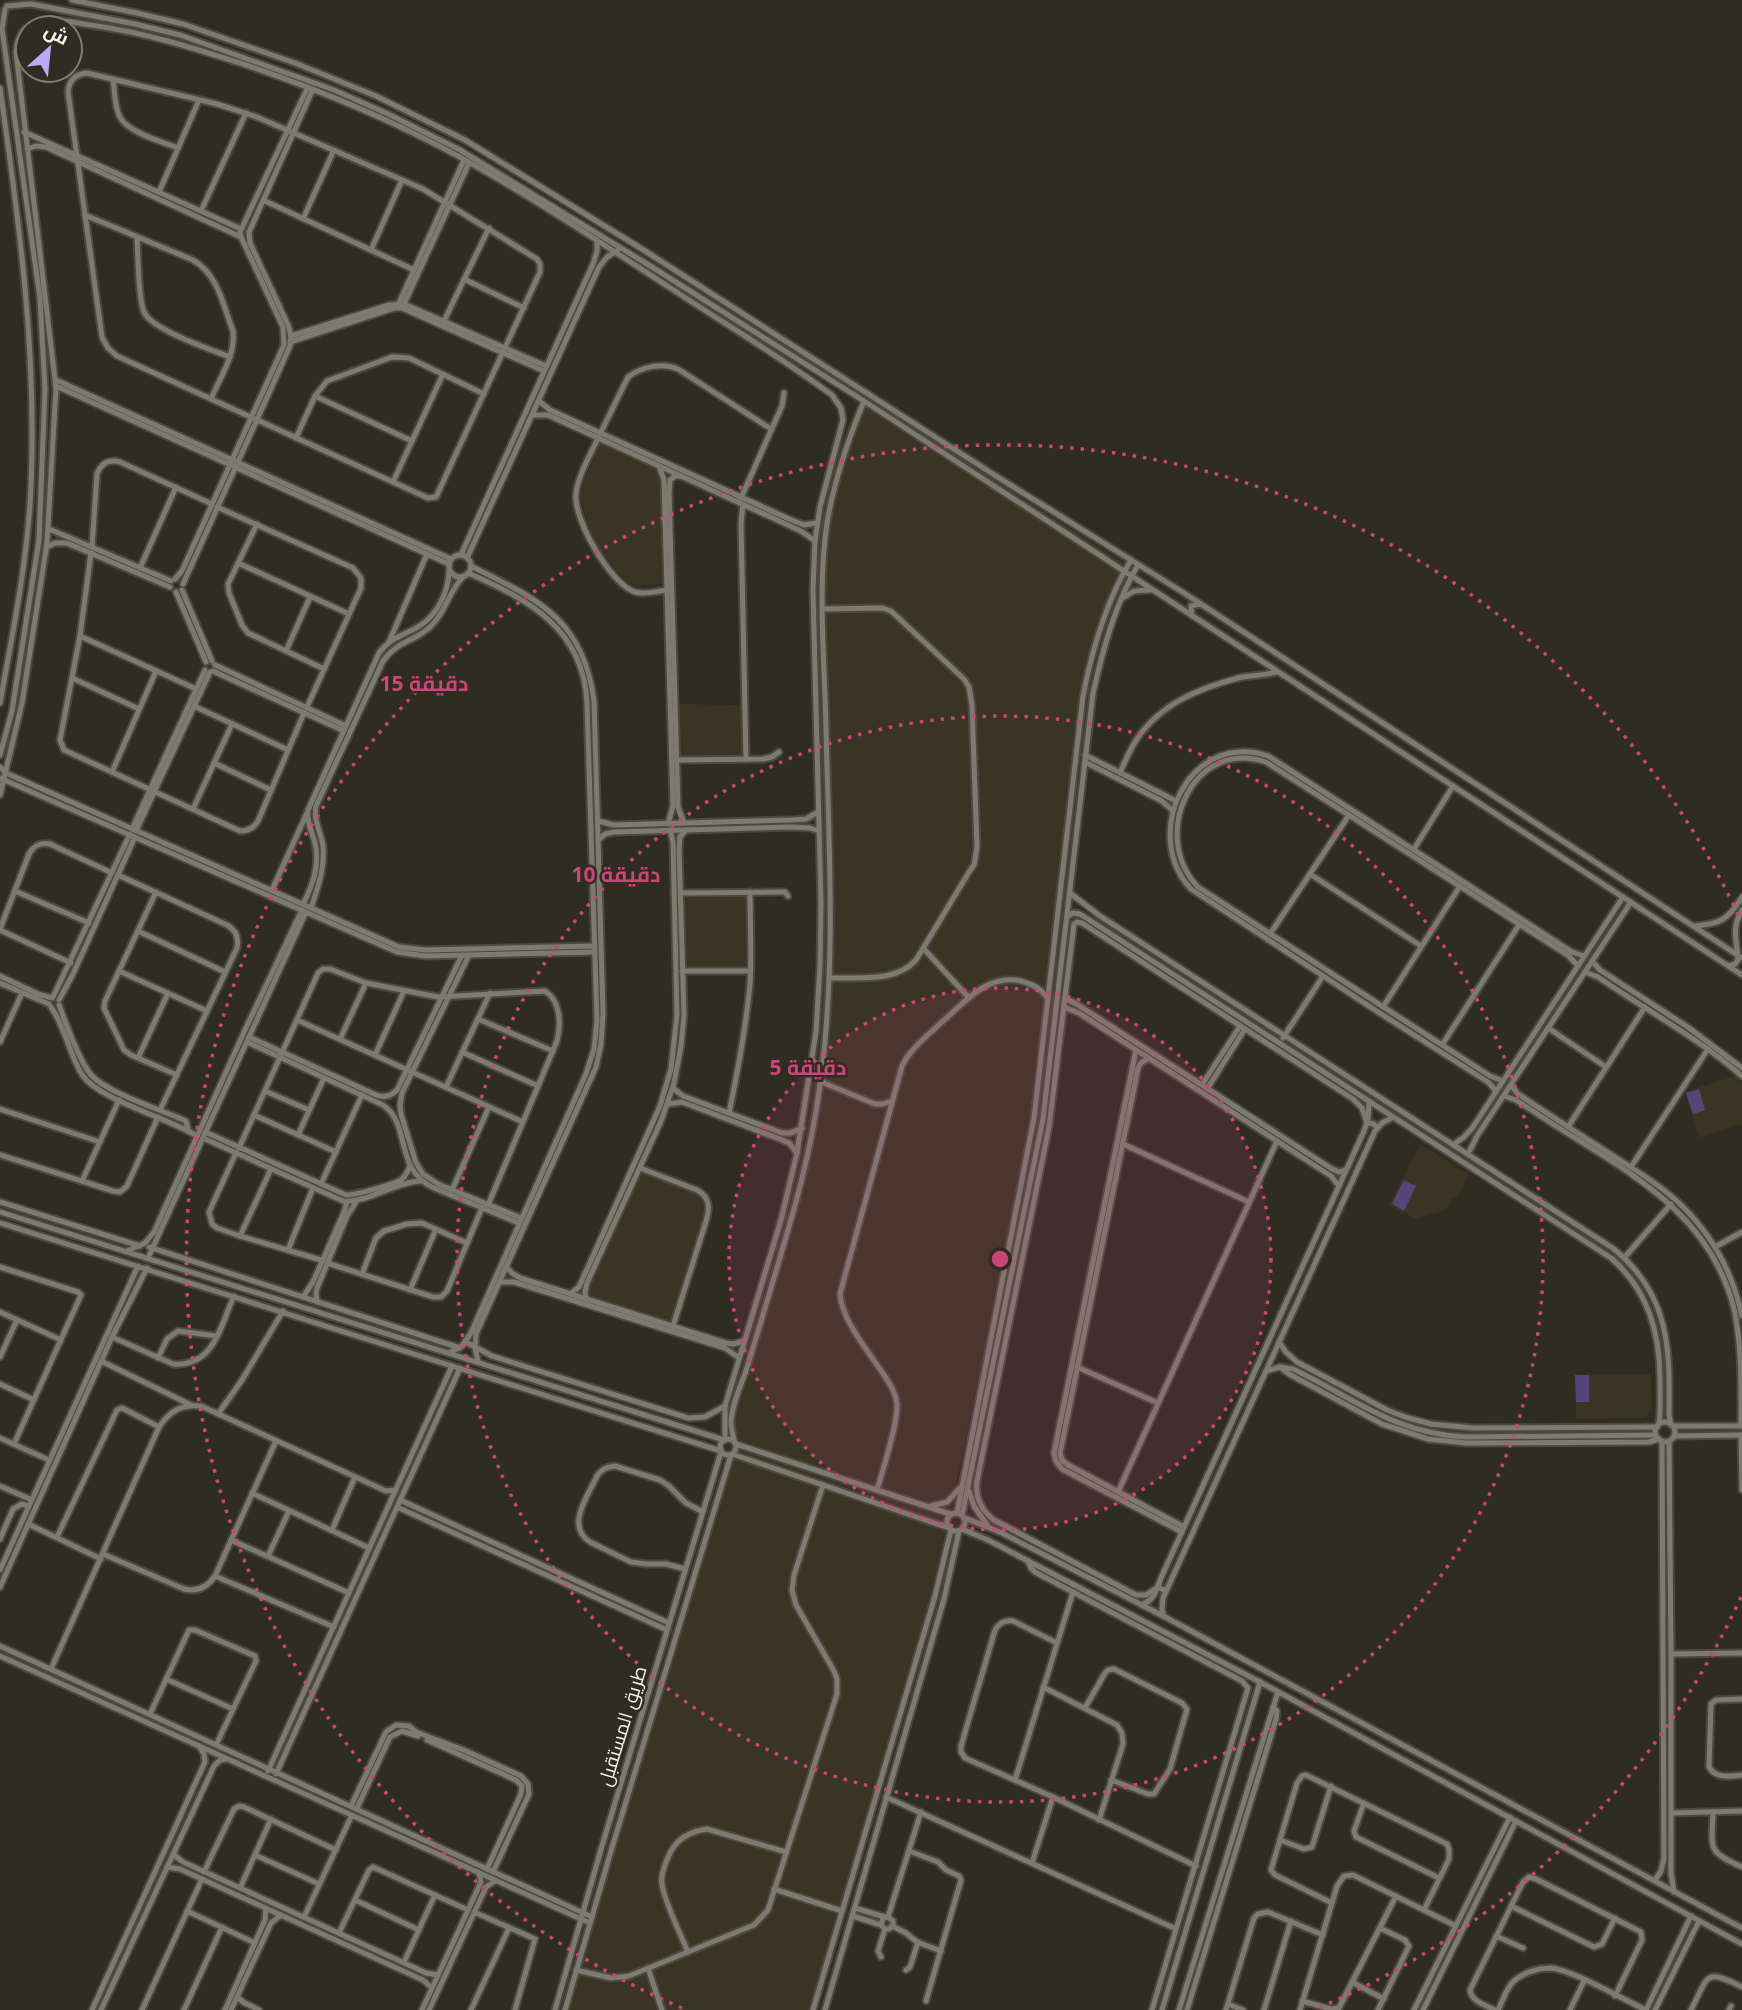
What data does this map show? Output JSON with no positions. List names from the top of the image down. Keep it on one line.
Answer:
{"streets":{"street":["طريق المستقبل"]},"north":"top right","rings":["15 دقيقة","10 دقيقة","5 دقيقة"]}
